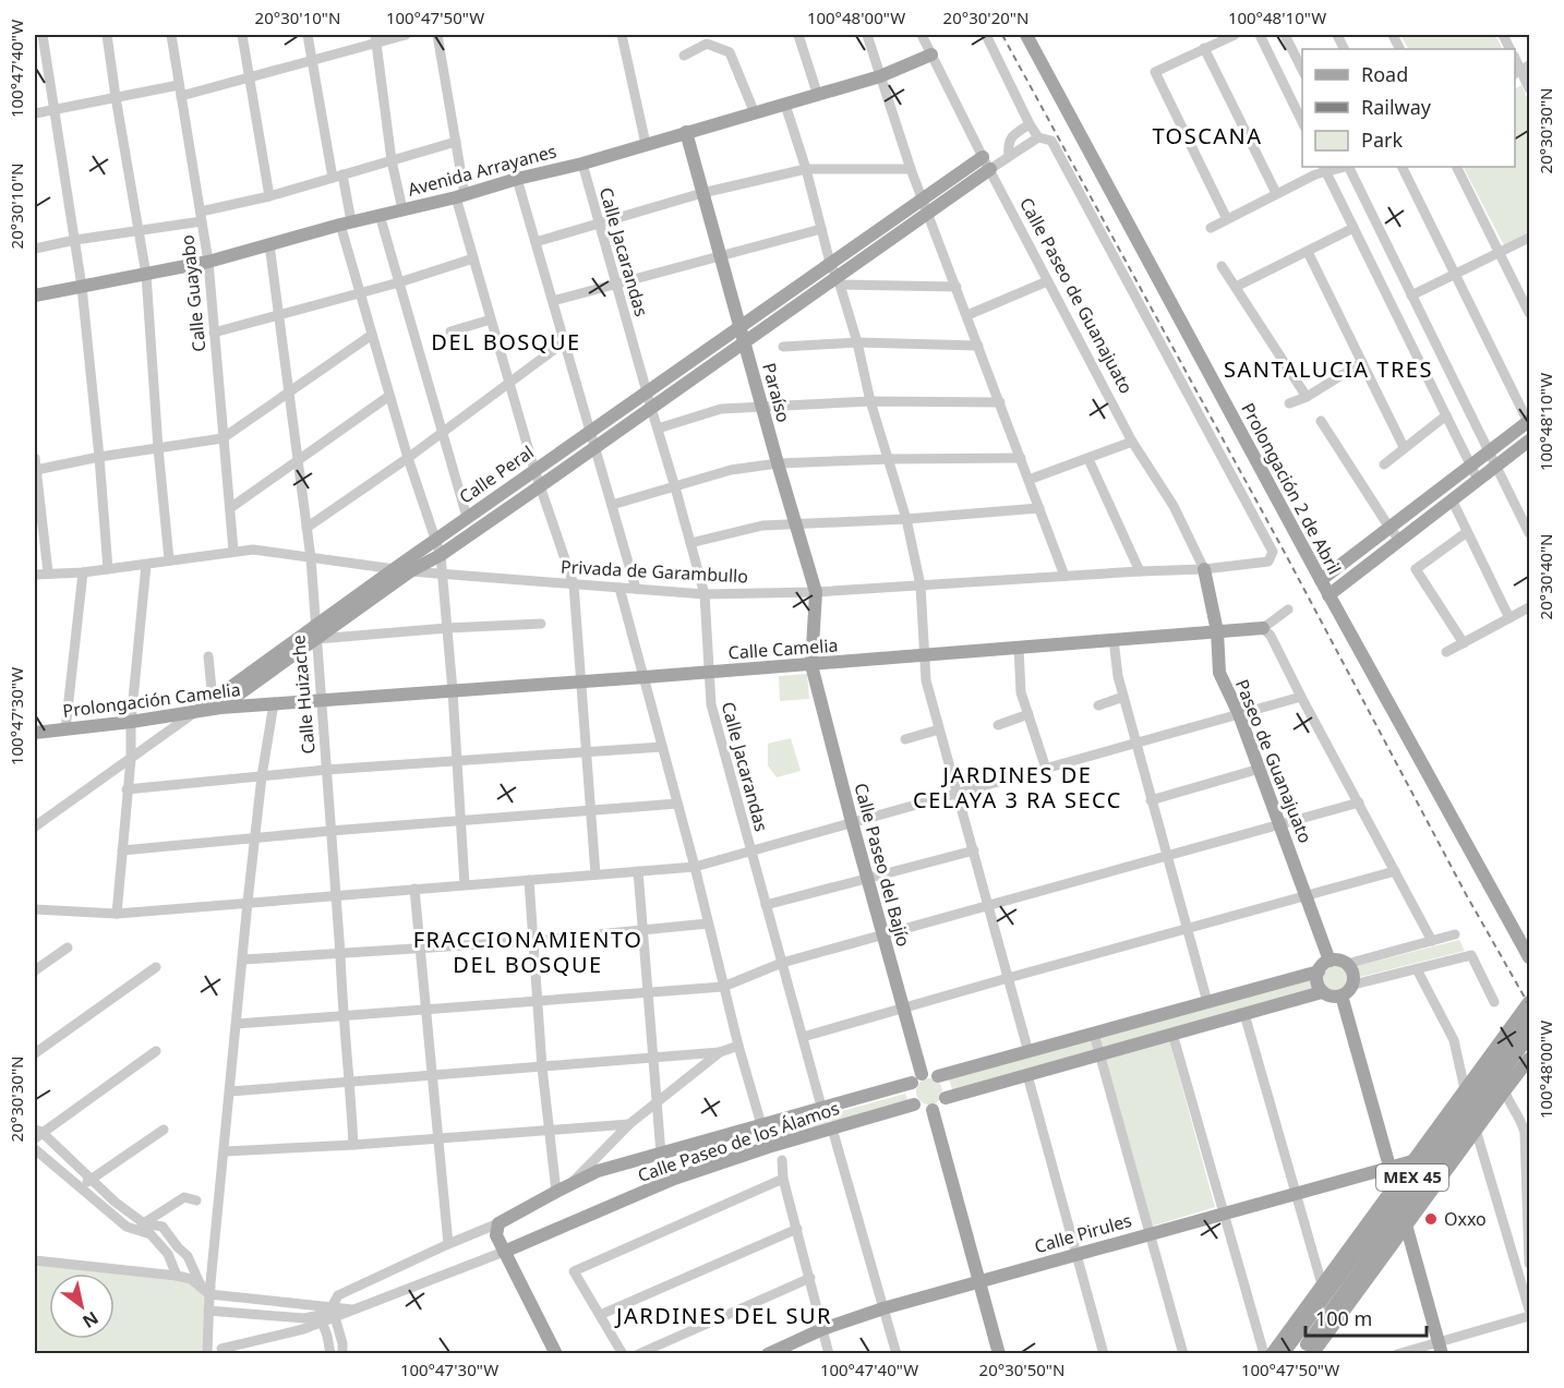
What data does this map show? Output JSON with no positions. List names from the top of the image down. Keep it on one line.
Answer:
{"streets":{"main road":["Avenida Arrayanes","Paraíso","Calle Peral","Prolongación 2 de Abril","Calle Camelia","Prolongación Camelia","Paseo de Guanajuato","Calle Paseo del Bajío","Calle Paseo de los Álamos","MEX 45","Calle Pirules"],"street":["Calle Jacarandas","Calle Guayabo","Calle Paseo de Guanajuato","Privada de Garambullo","Calle Huizache"]},"crossings":[["Avenida Arrayanes","Calle Jacarandas"],["Avenida Arrayanes","Calle Guayabo"],["Avenida Arrayanes","Calle Paseo de Guanajuato"],["Avenida Arrayanes","Paraíso"],["Avenida Arrayanes","Calle Huizache"],["Calle Jacarandas","Calle Peral"],["Calle Jacarandas","Privada de Garambullo"],["Calle Jacarandas","Calle Camelia"],["Calle Jacarandas","Calle Paseo de los Álamos"],["Calle Guayabo","Privada de Garambullo"],["Calle Paseo de Guanajuato","Calle Peral"],["Calle Paseo de Guanajuato","Privada de Garambullo"],["Calle Paseo de Guanajuato","Paseo de Guanajuato"],["Paraíso","Calle Peral"],["Paraíso","Privada de Garambullo"],["Paraíso","Calle Camelia"],["Paraíso","Calle Paseo del Bajío"],["Calle Peral","Privada de Garambullo"],["Calle Peral","Calle Huizache"],["Calle Peral","Prolongación Camelia"],["Privada de Garambullo","Calle Huizache"],["Privada de Garambullo","Paseo de Guanajuato"],["Calle Camelia","Calle Huizache"],["Calle Camelia","Prolongación Camelia"],["Calle Camelia","Paseo de Guanajuato"],["Calle Camelia","Calle Paseo del Bajío"],["Calle Paseo del Bajío","Calle Paseo de los Álamos"]],"districts":["TOSCANA","DEL BOSQUE","SANTALUCIA TRES","JARDINES DE CELAYA 3 RA SECC","FRACCIONAMIENTO DEL BOSQUE","JARDINES DEL SUR"],"places":["Oxxo"],"legend":["Road","Railway","Park"],"scale_bar":"100 m","north":"bottom right","coordinates":["20°30'10\"N","100°47'50\"W","100°48'00\"W","20°30'20\"N","100°48'10\"W","100°47'40\"W","20°30'30\"N","20°30'40\"N","100°47'30\"W","20°30'50\"N"]}
